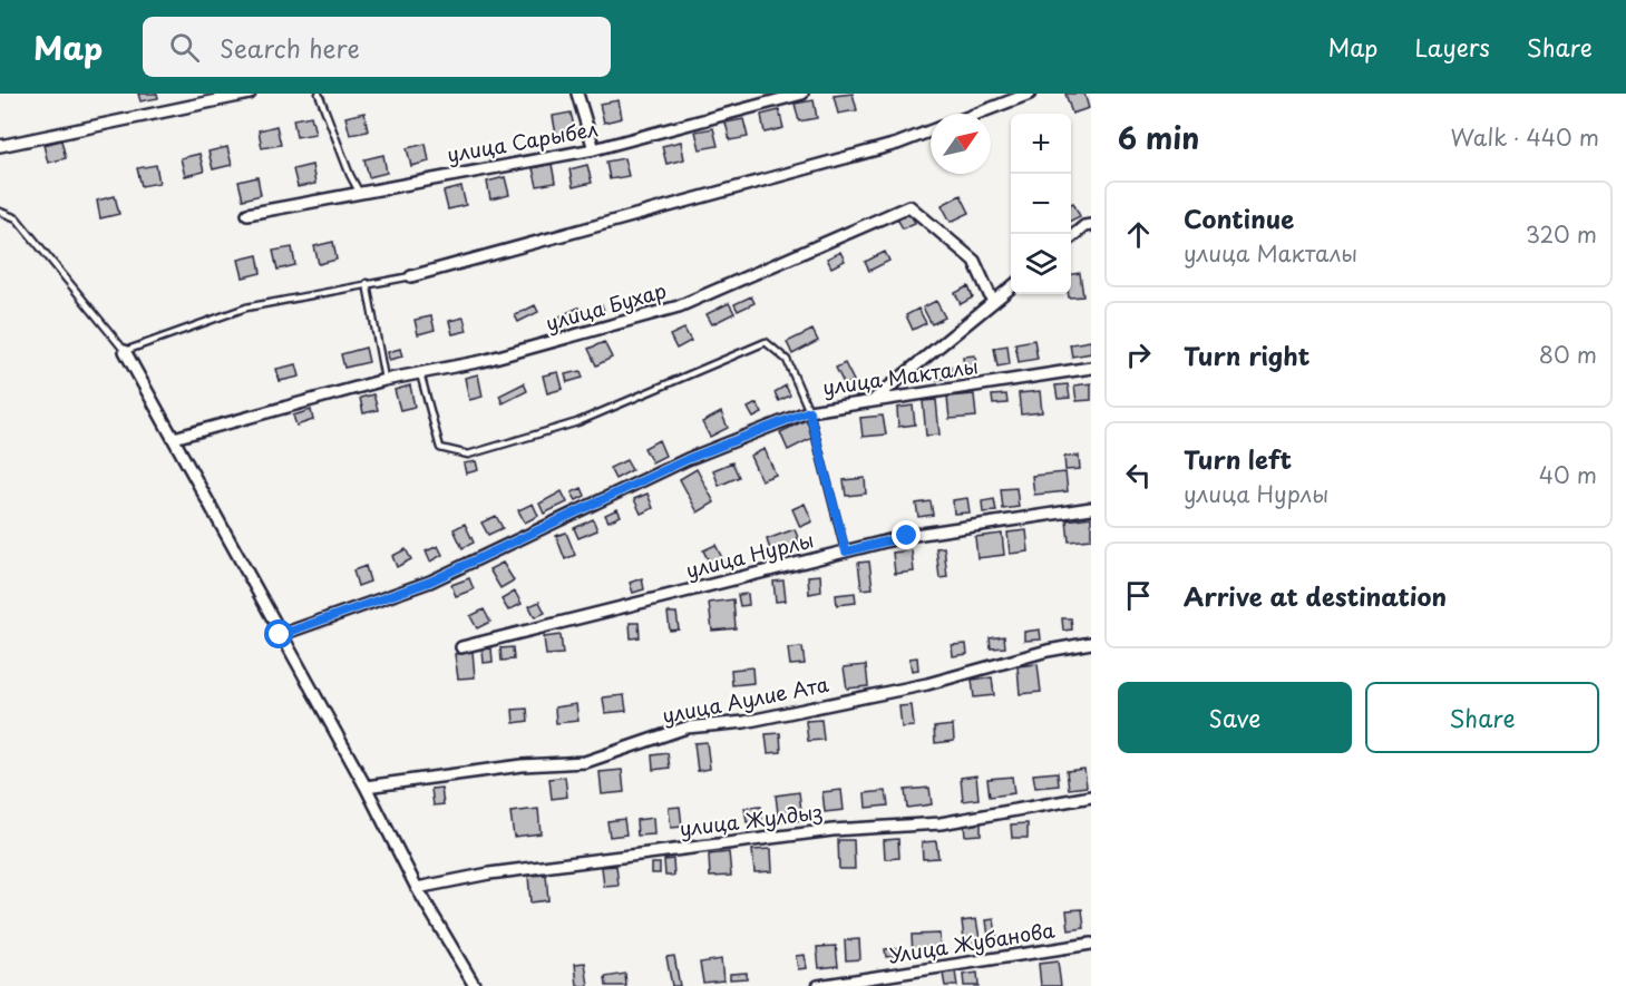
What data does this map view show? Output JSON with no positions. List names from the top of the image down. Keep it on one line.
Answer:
{"streets":{"street":["улица Сарыбел","улица Бухар","улица Макталы","улица Нурлы","улица Аулие Ата","улица Жулдыз","Улица Жубанова"]},"north":"top right","page":{"header":"Map","search":"Search here","nav":["Map","Layers","Share"],"heading":["6 min","Walk · 440 m"],"map_buttons":["+","−"],"list":[["Continue","улица Макталы","320 m"],["Turn right","80 m"],["Turn left","улица Нурлы","40 m"],"Arrive at destination"],"buttons":["Save","Share"]}}
